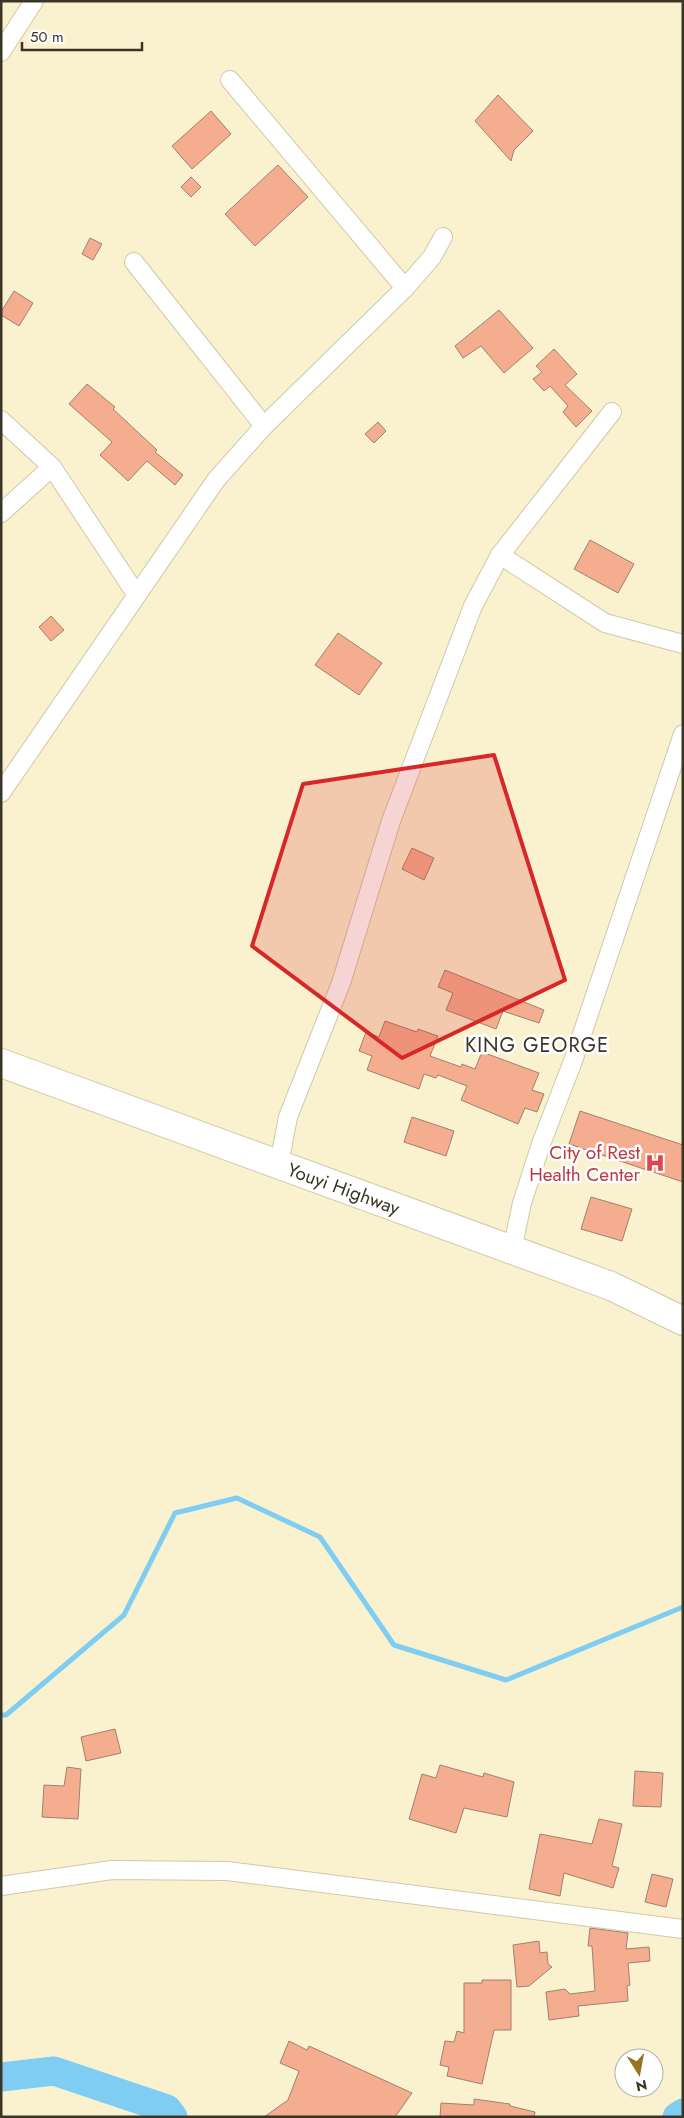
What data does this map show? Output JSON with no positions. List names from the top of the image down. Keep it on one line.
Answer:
{"streets":{"main road":["Youyi Highway"]},"districts":["KING GEORGE"],"places":{"hospital":["City of Rest Health Center"]},"scale_bar":"50 m","north":"bottom"}
